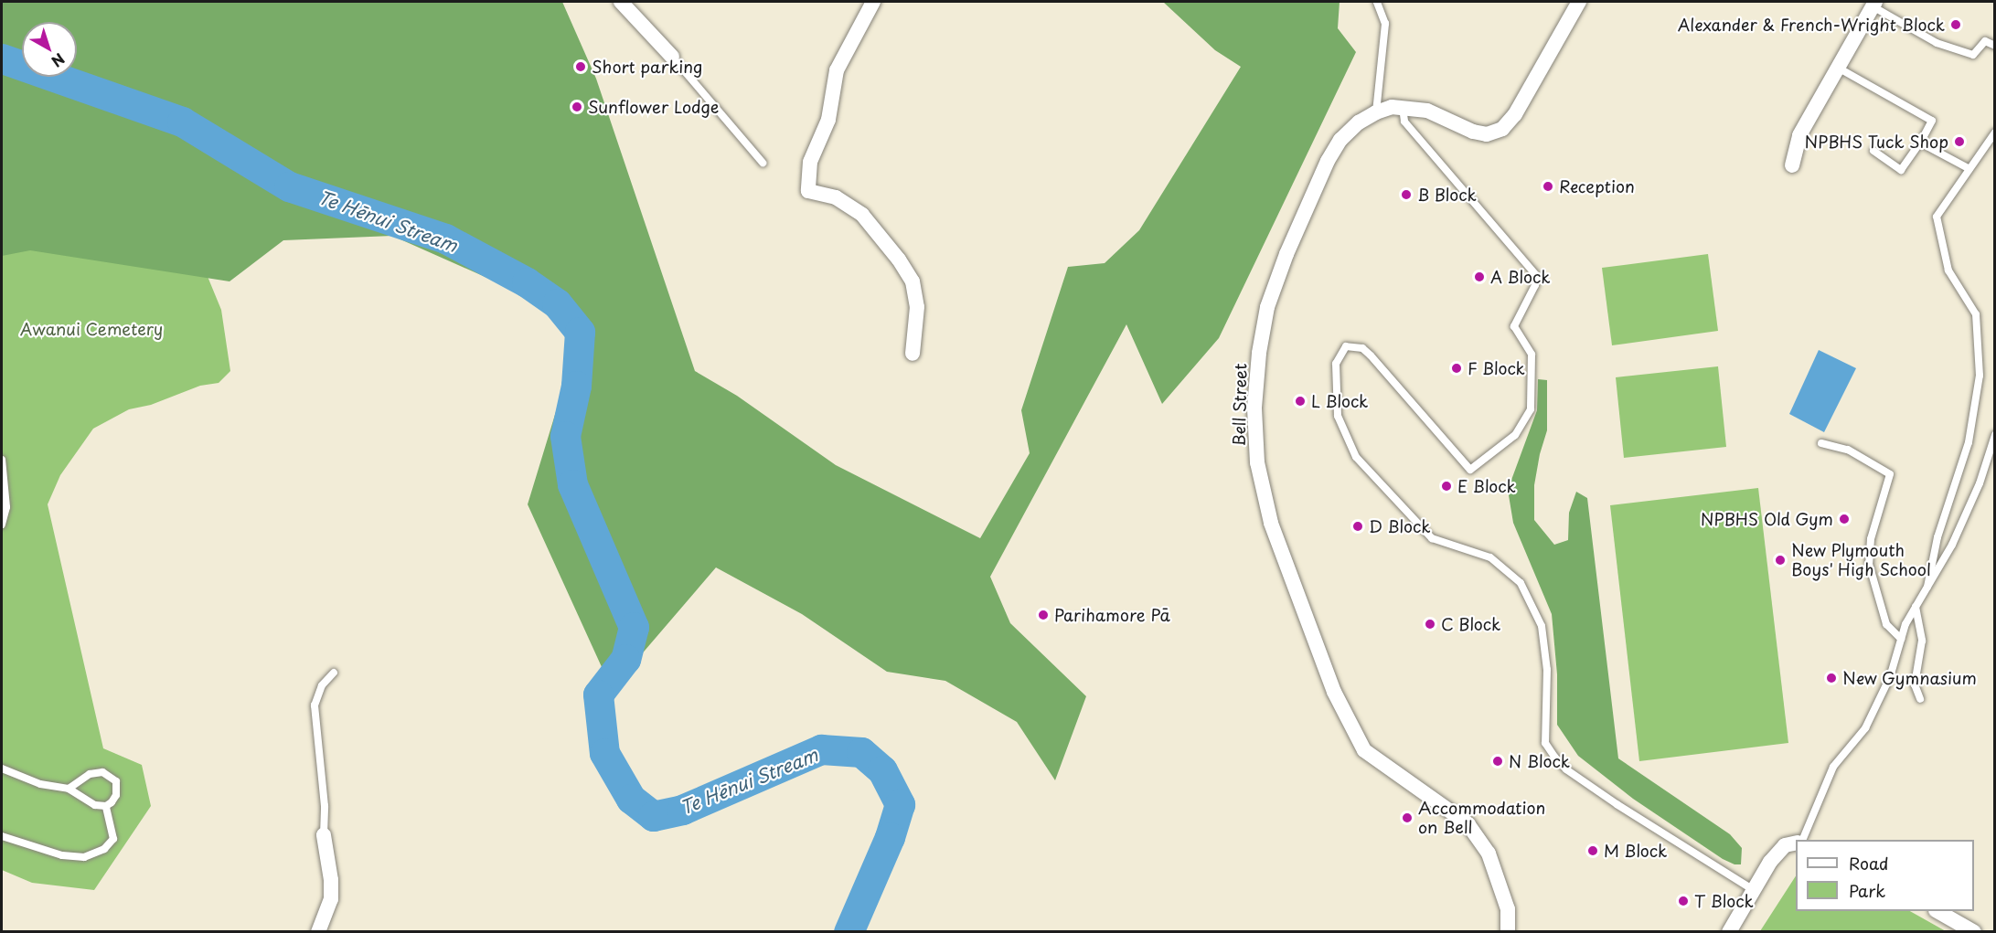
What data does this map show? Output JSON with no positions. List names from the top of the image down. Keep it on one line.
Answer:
{"streets":{"street":["Bell Street"]},"water":["Te Hēnui Stream"],"parks":["Awanui Cemetery"],"places":["Alexander & French-Wright Block","Short parking","Sunflower Lodge","NPBHS Tuck Shop","Reception","B Block","A Block","F Block","L Block","E Block","NPBHS Old Gym","D Block","New Plymouth Boys' High School","Parihamore Pā","C Block","New Gymnasium","N Block","Accommodation on Bell","M Block","T Block"],"legend":["Road","Park"],"north":"bottom right"}
